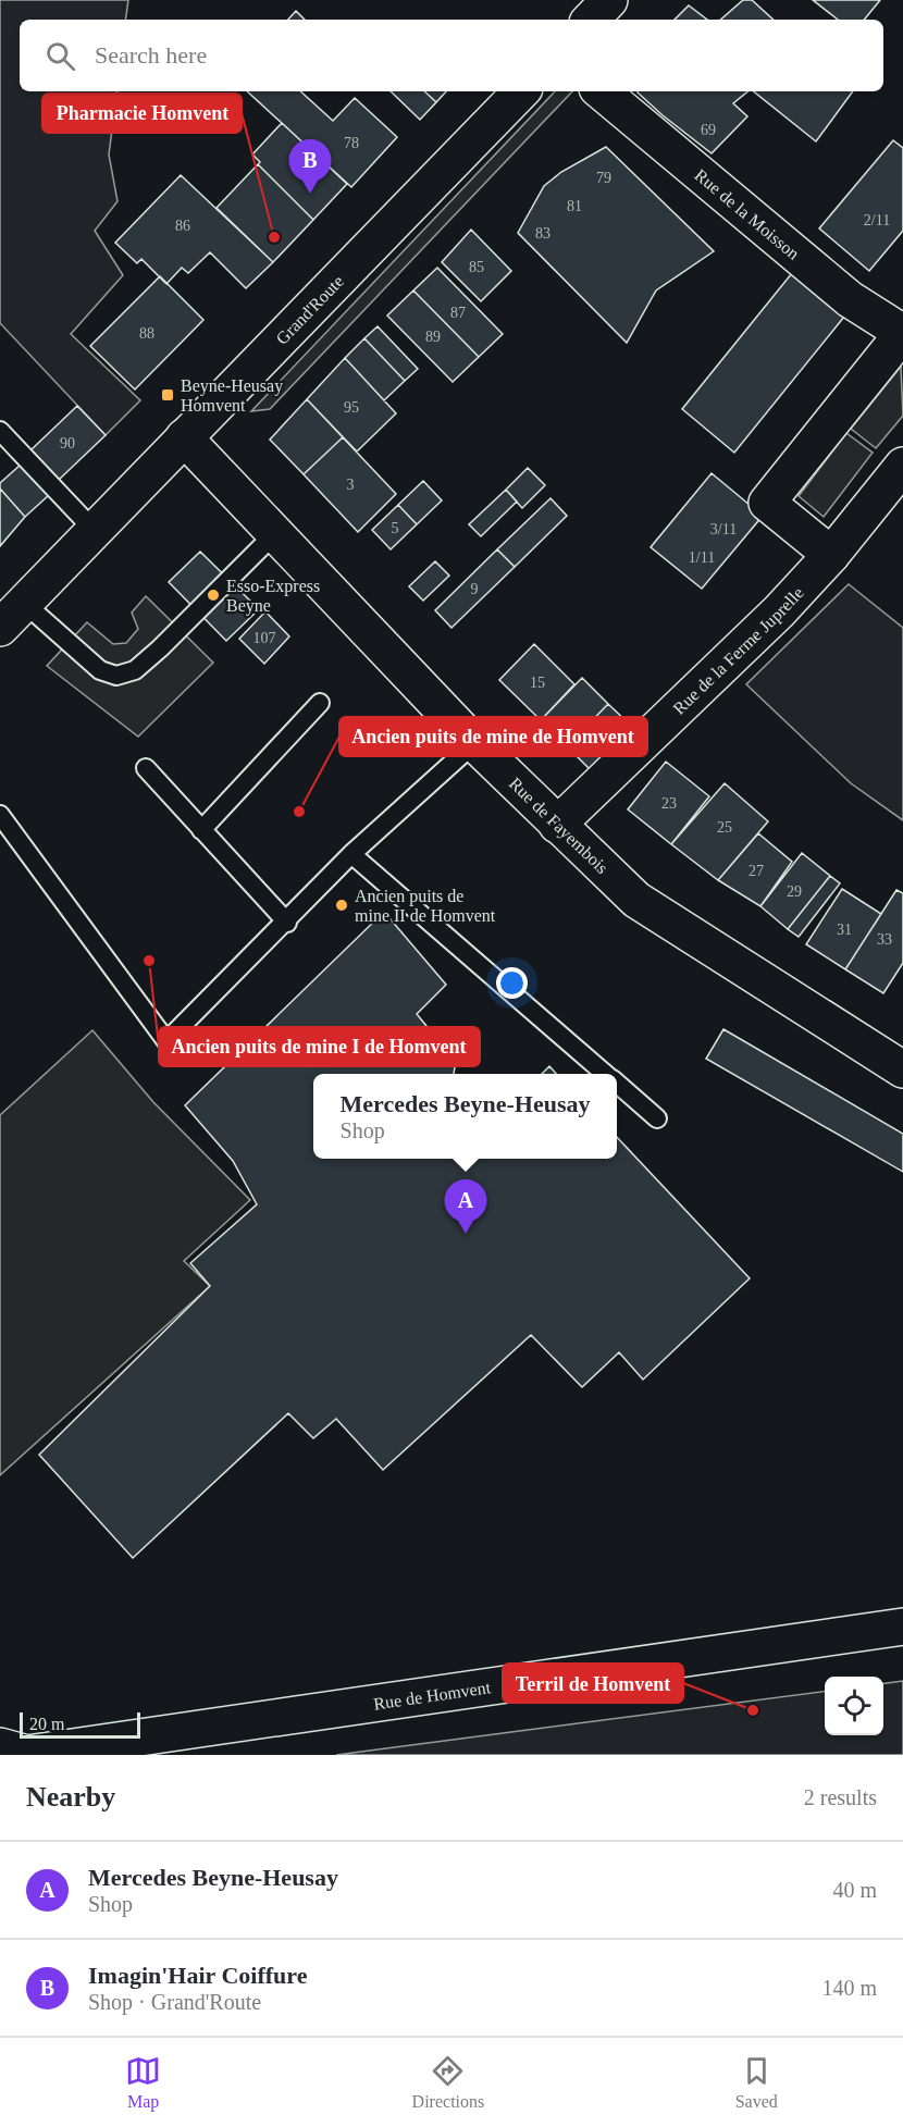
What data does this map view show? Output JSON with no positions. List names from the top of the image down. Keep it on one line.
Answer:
{"streets":{"street":["Rue de la Moisson","Grand'Route","Rue de la Ferme Juprelle","Rue de Fayembois","Rue de Homvent"]},"crossings":[["Grand'Route","Rue de Fayembois"],["Rue de la Ferme Juprelle","Rue de Fayembois"]],"places":{"other":["Pharmacie Homvent","Esso-Express Beyne","Ancien puits de mine de Homvent","Ancien puits de mine II de Homvent","Ancien puits de mine I de Homvent","Terril de Homvent"],"transit":["Beyne-Heusay Homvent"]},"house_numbers":["69","78","79","81","2/11","86","83","85","87","88","89","95","90","3","5","3/11","1/11","9","107","15","23","25","27","29","31","33"],"scale_bar":"20 m","page":{"search":"Search here","pins":["B","A"],"popup":["Mercedes Beyne-Heusay","Shop"],"scale":"20 m","heading":["Nearby","2 results"],"list":[{"mark":"A","name":"Mercedes Beyne-Heusay","note":"Shop","value":"40 m"},{"mark":"B","name":"Imagin'Hair Coiffure","note":"Shop · Grand'Route","value":"140 m"}],"nav":["Map","Directions","Saved"]}}
